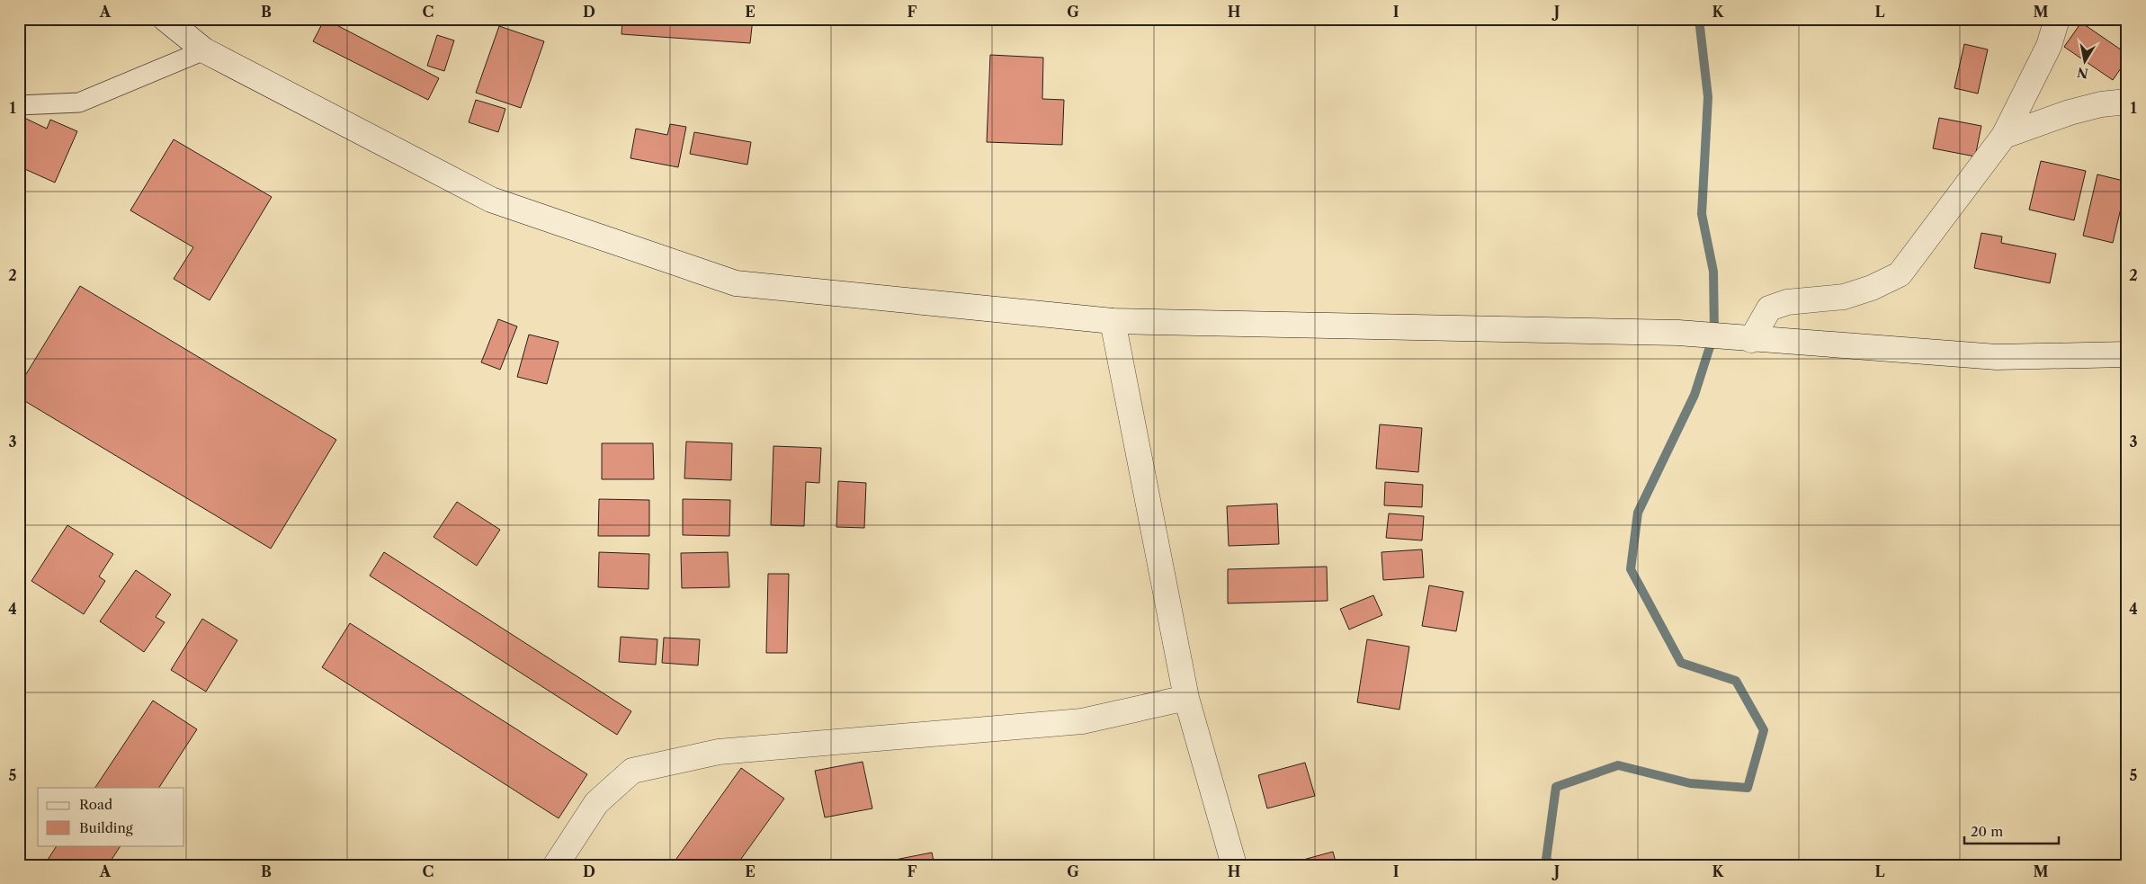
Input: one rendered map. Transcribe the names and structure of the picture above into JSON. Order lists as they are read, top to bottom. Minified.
{"legend":["Road","Building"],"scale_bar":"20 m","north":"bottom","grid":{"columns":["A","B","C","D","E","F","G","H","I","J","K","L","M"],"rows":["1","2","3","4","5"]}}
